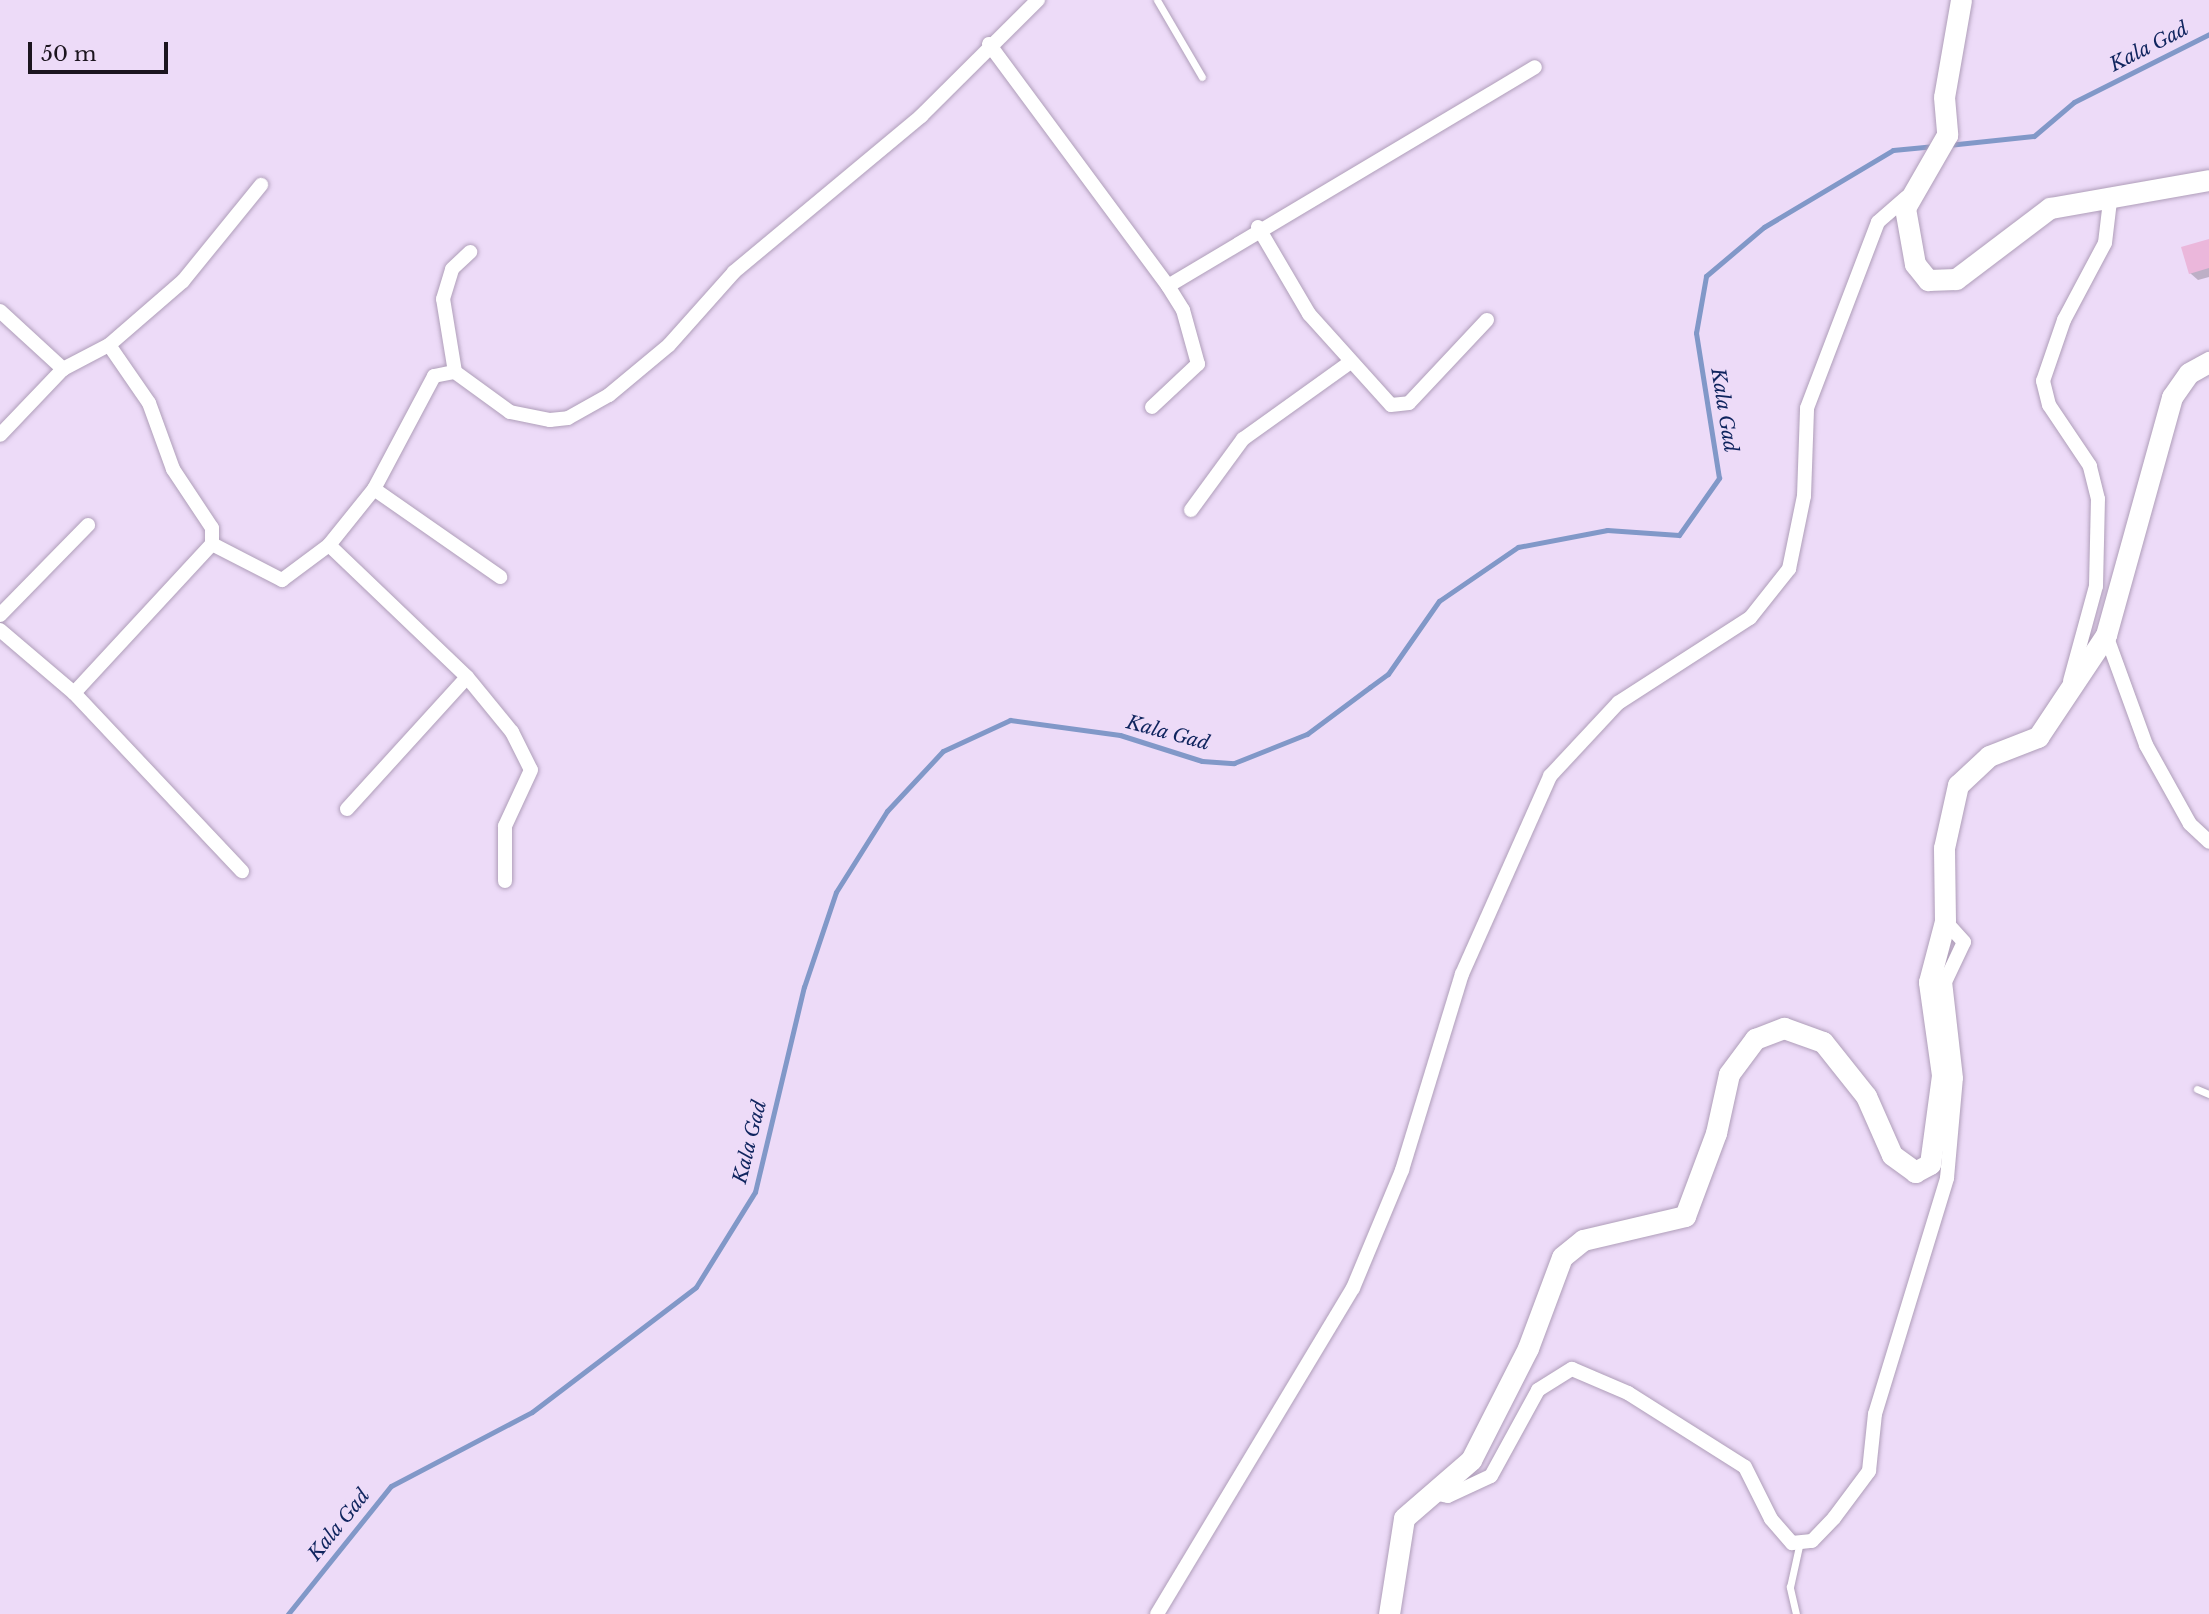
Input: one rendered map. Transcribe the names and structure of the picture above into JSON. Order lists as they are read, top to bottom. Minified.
{"water":["Kala Gad"],"scale_bar":"50 m"}
